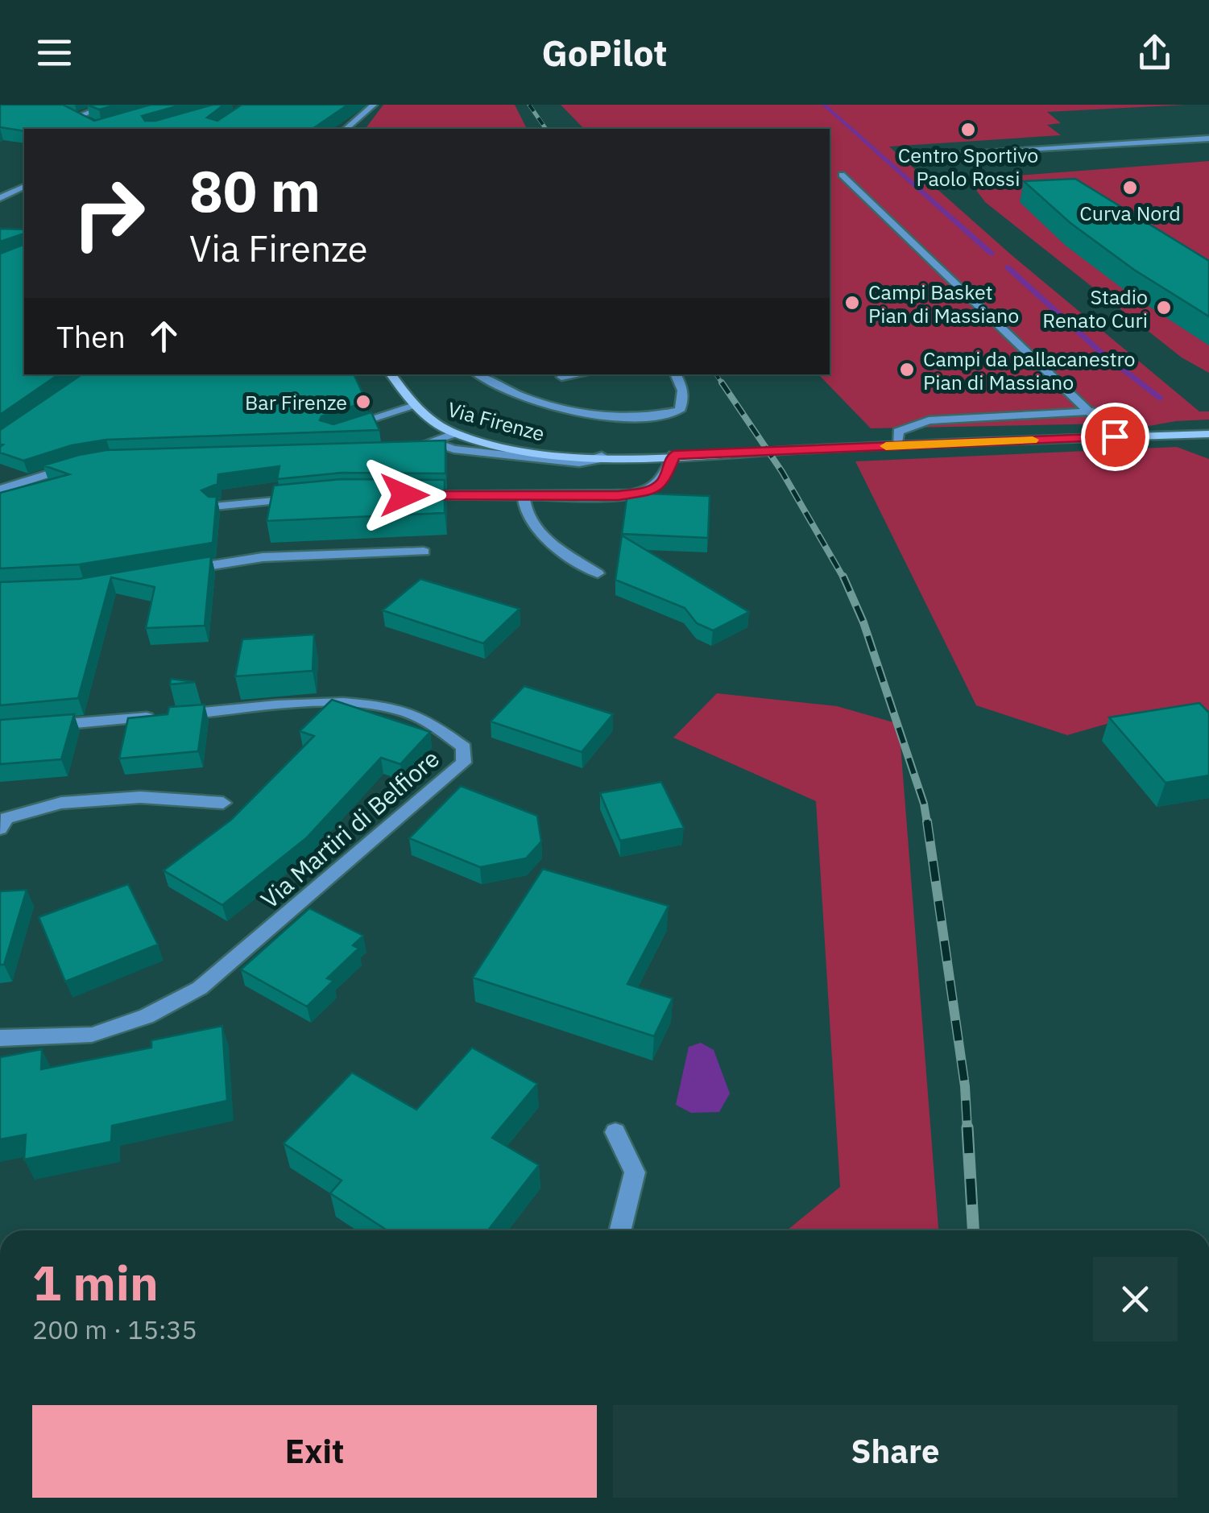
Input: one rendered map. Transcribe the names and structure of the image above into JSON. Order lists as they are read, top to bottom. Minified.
{"streets":{"main road":["Via Firenze"],"street":["Via Martiri di Belfiore"]},"places":["Centro Sportivo Paolo Rossi","Curva Nord","Campi Basket Pian di Massiano","Stadio Renato Curi","Campi da pallacanestro Pian di Massiano","Bar Firenze"],"page":{"header":"GoPilot","turn":["80 m","Via Firenze"],"then":"Then","heading":["1 min","200 m · 15:35"],"buttons":["Exit","Share"]}}
